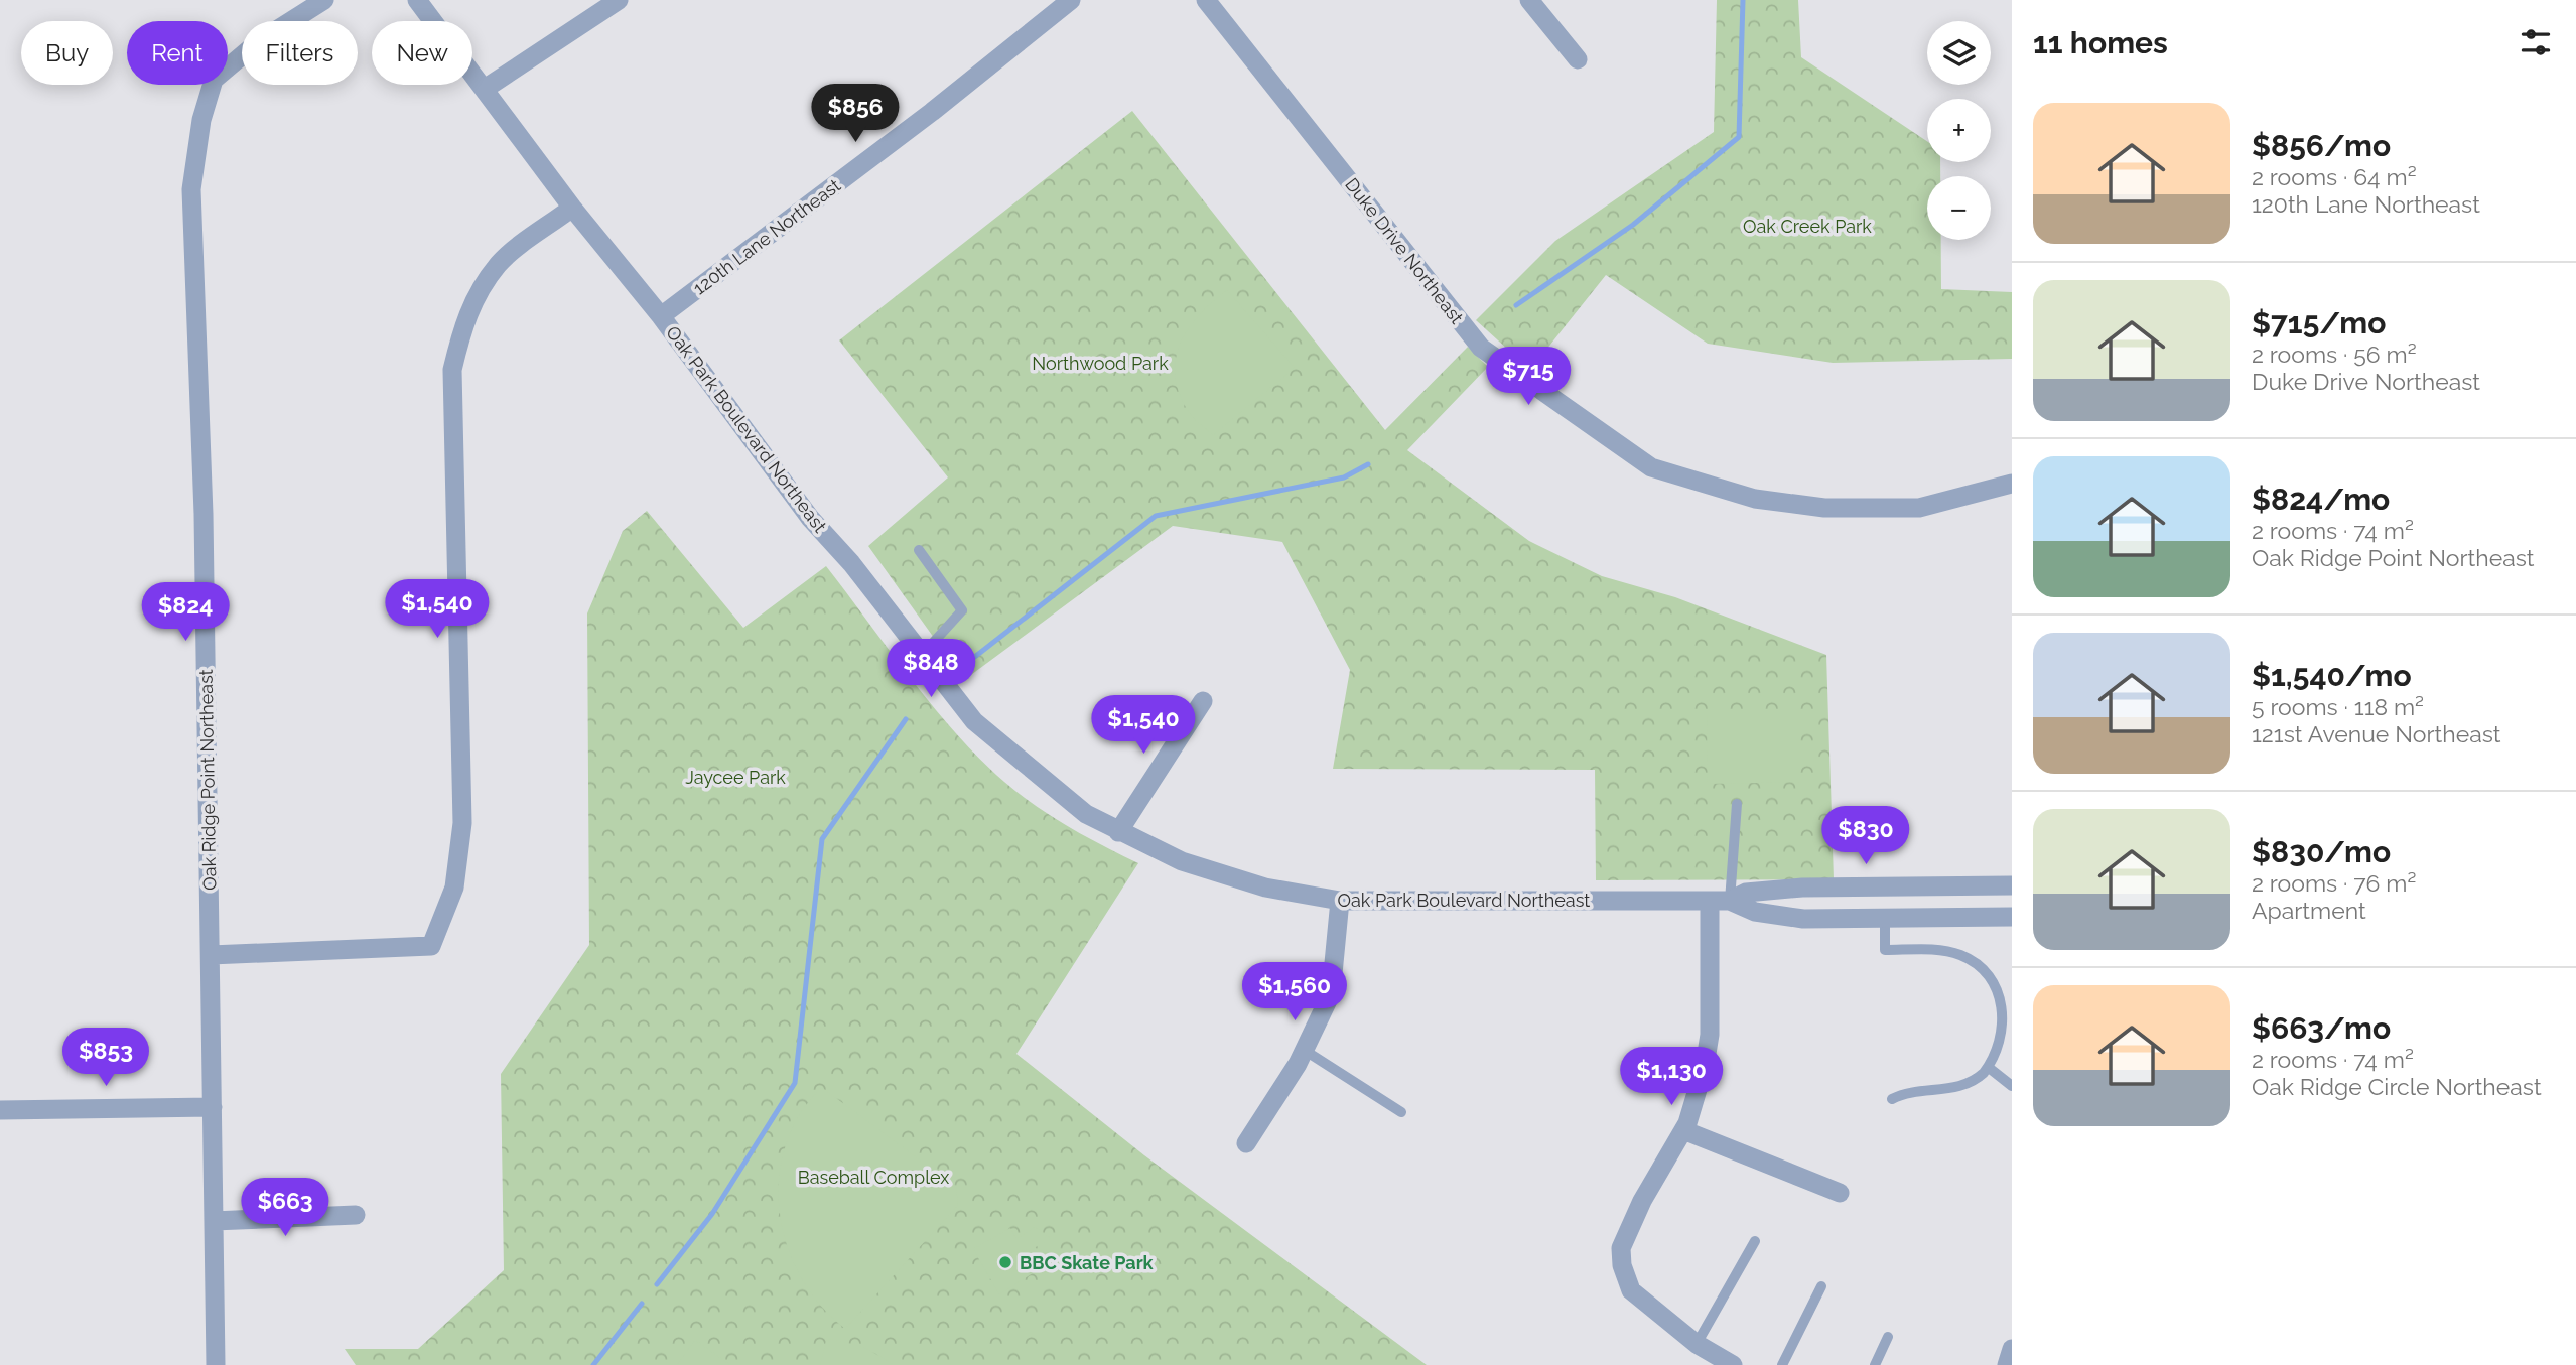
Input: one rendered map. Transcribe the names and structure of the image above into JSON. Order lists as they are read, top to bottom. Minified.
{"streets":{"street":["120th Lane Northeast","Duke Drive Northeast","Oak Park Boulevard Northeast","Oak Ridge Point Northeast"]},"crossings":[["120th Lane Northeast","Oak Park Boulevard Northeast"]],"parks":["Oak Creek Park","Northwood Park","Jaycee Park","Baseball Complex"],"places":["BBC Skate Park"],"page":{"heading":"11 homes","map_buttons":["+","−"],"chip":["Buy","Rent","Filters","New"],"price":["$856","$715","$1,540","$824","$848","$1,540","$830","$1,560","$853","$1,130","$663"],"list":[{"name":"$856/mo","note":"2 rooms · 64 m² · 120th Lane Northeast"},{"name":"$715/mo","note":"2 rooms · 56 m² · Duke Drive Northeast"},{"name":"$824/mo","note":"2 rooms · 74 m² · Oak Ridge Point Northeast"},{"name":"$1,540/mo","note":"5 rooms · 118 m² · 121st Avenue Northeast"},{"name":"$830/mo","note":"2 rooms · 76 m² · Apartment"},{"name":"$663/mo","note":"2 rooms · 74 m² · Oak Ridge Circle Northeast"}]}}
